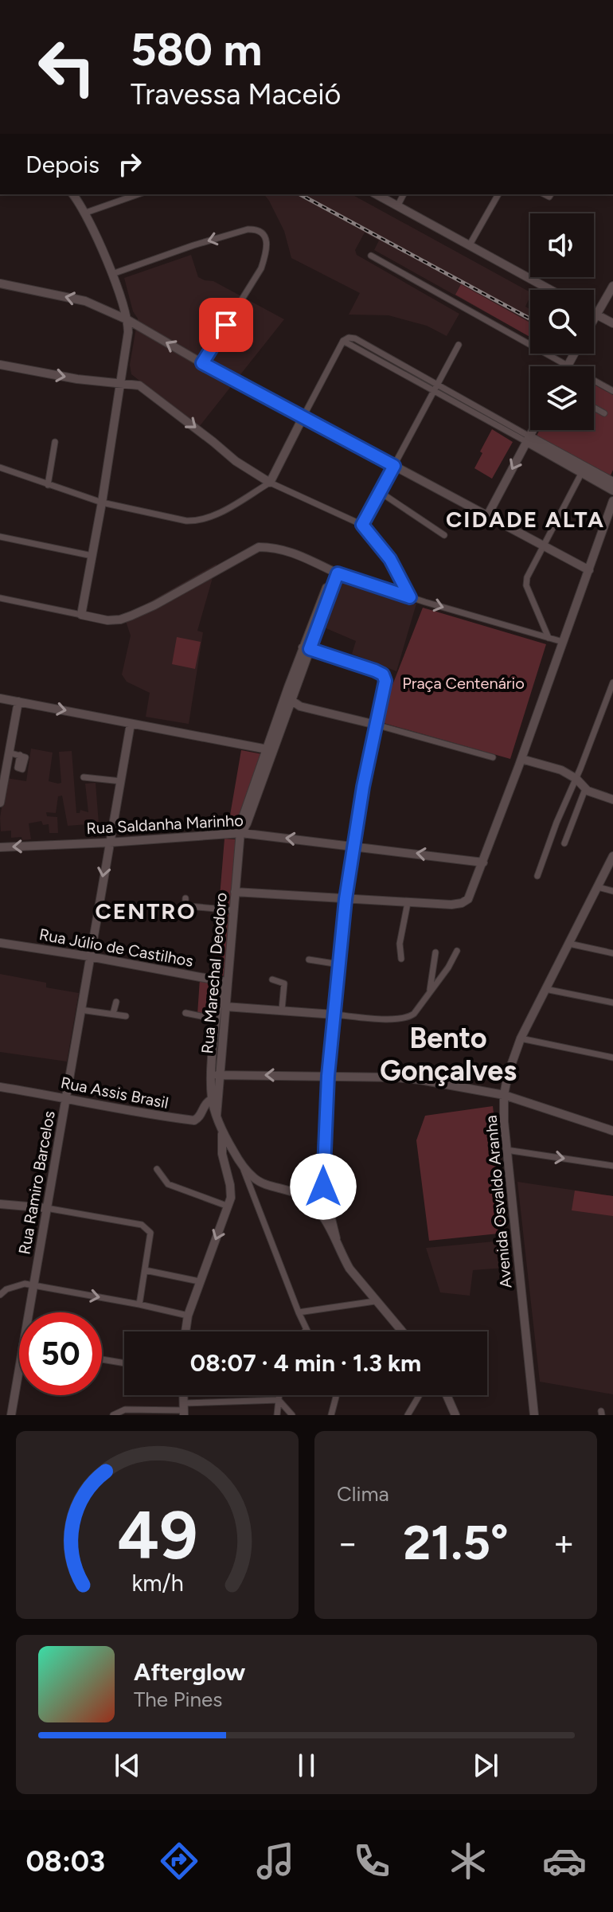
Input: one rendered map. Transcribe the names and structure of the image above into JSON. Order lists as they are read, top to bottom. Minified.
{"streets":{"main road":["Rua Saldanha Marinho","Rua Júlio de Castilhos","Rua Marechal Deodoro","Rua Assis Brasil","Rua Ramiro Barcelos","Avenida Osvaldo Aranha"]},"crossings":[["Rua Saldanha Marinho","Rua Marechal Deodoro"],["Rua Saldanha Marinho","Rua Ramiro Barcelos"],["Rua Júlio de Castilhos","Rua Marechal Deodoro"],["Rua Júlio de Castilhos","Rua Ramiro Barcelos"],["Rua Marechal Deodoro","Rua Assis Brasil"],["Rua Assis Brasil","Rua Ramiro Barcelos"]],"districts":["CIDADE ALTA","CENTRO","Bento Gonçalves"],"parks":["Praça Centenário"],"page":{"turn":["580 m","Travessa Maceió"],"then":"Depois","limit":"50","trip":"08:07 · 4 min · 1.3 km","tile":"Clima","heat":["−","21.5°","+"],"song":["Afterglow","The Pines"],"tabs":"08:03","gauge":["49","km/h"]}}
